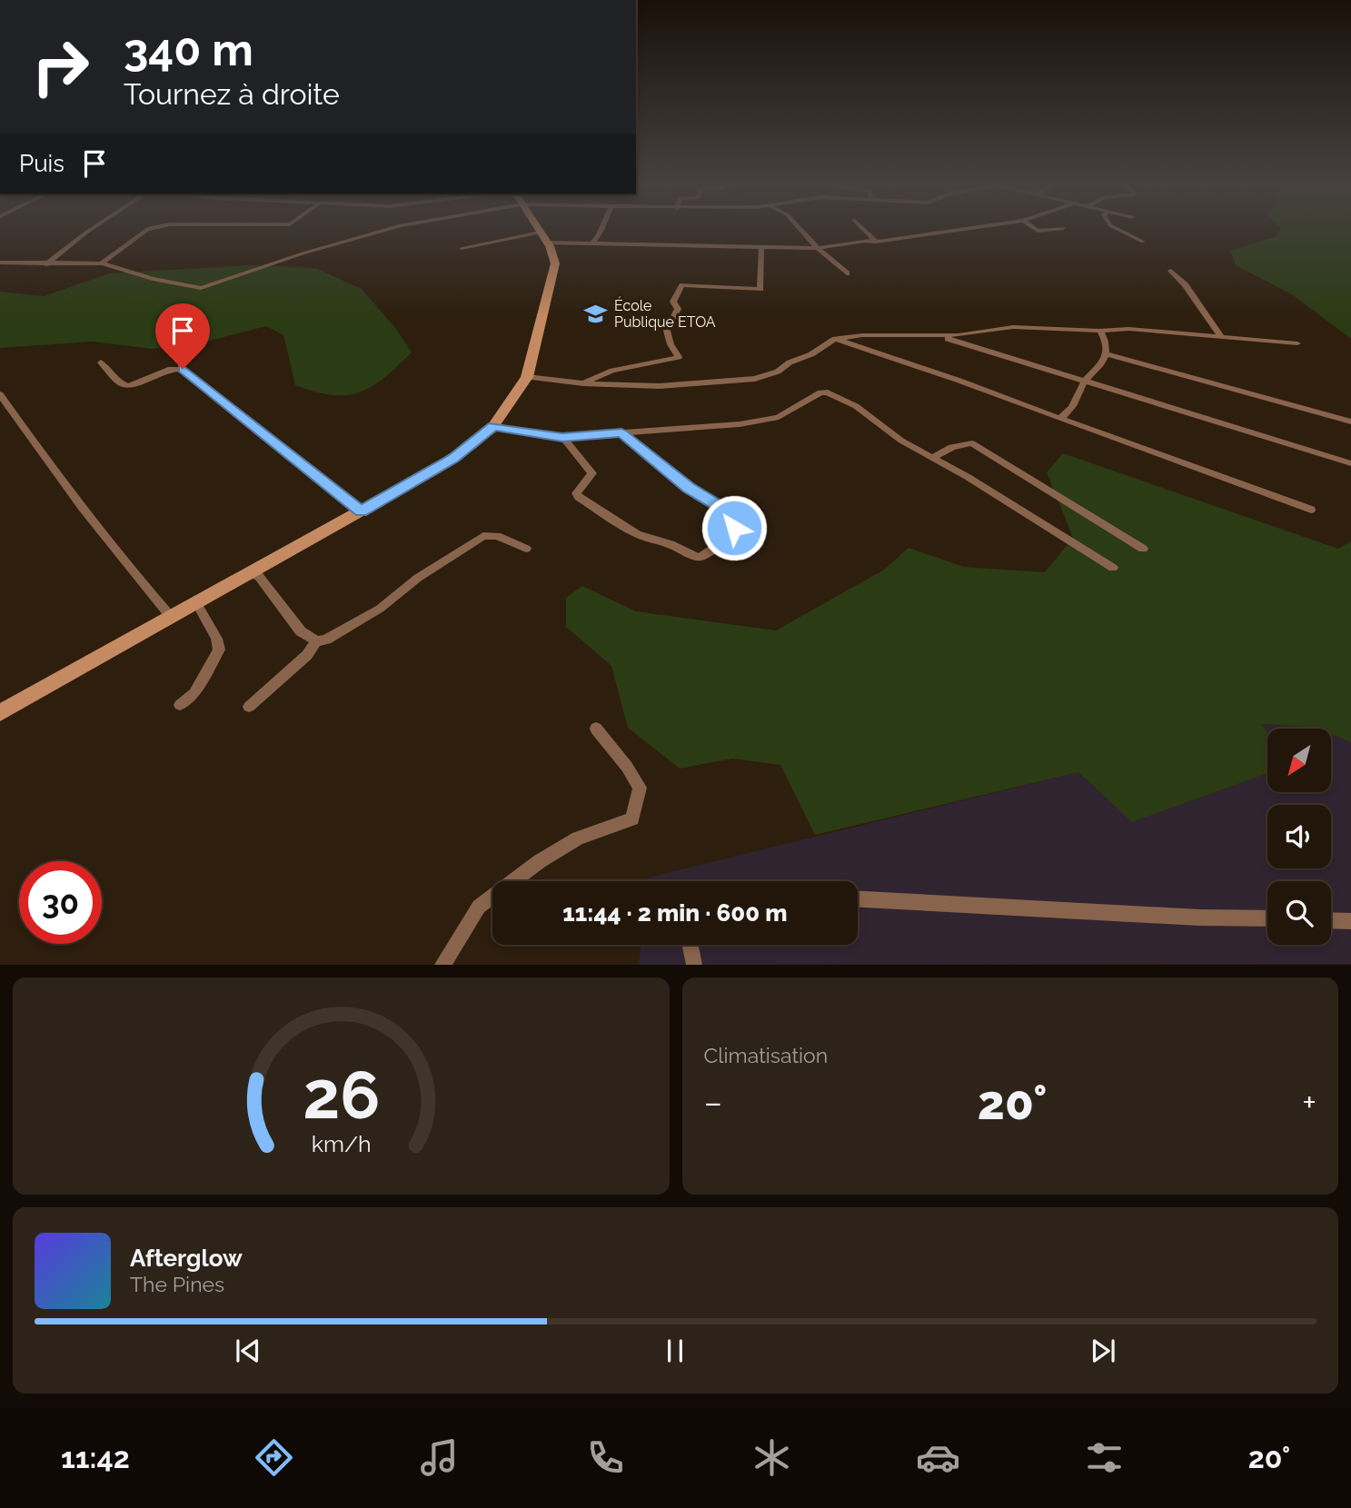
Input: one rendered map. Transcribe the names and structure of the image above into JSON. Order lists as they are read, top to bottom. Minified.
{"places":{"school or university":["École Publique ETOA"]},"north":"bottom left","page":{"turn":["340 m","Tournez à droite"],"then":"Puis","limit":"30","trip":"11:44 · 2 min · 600 m","tile":"Climatisation","heat":["−","20°","+"],"song":["Afterglow","The Pines"],"tabs":["11:42","20°"],"gauge":["26","km/h"]}}
